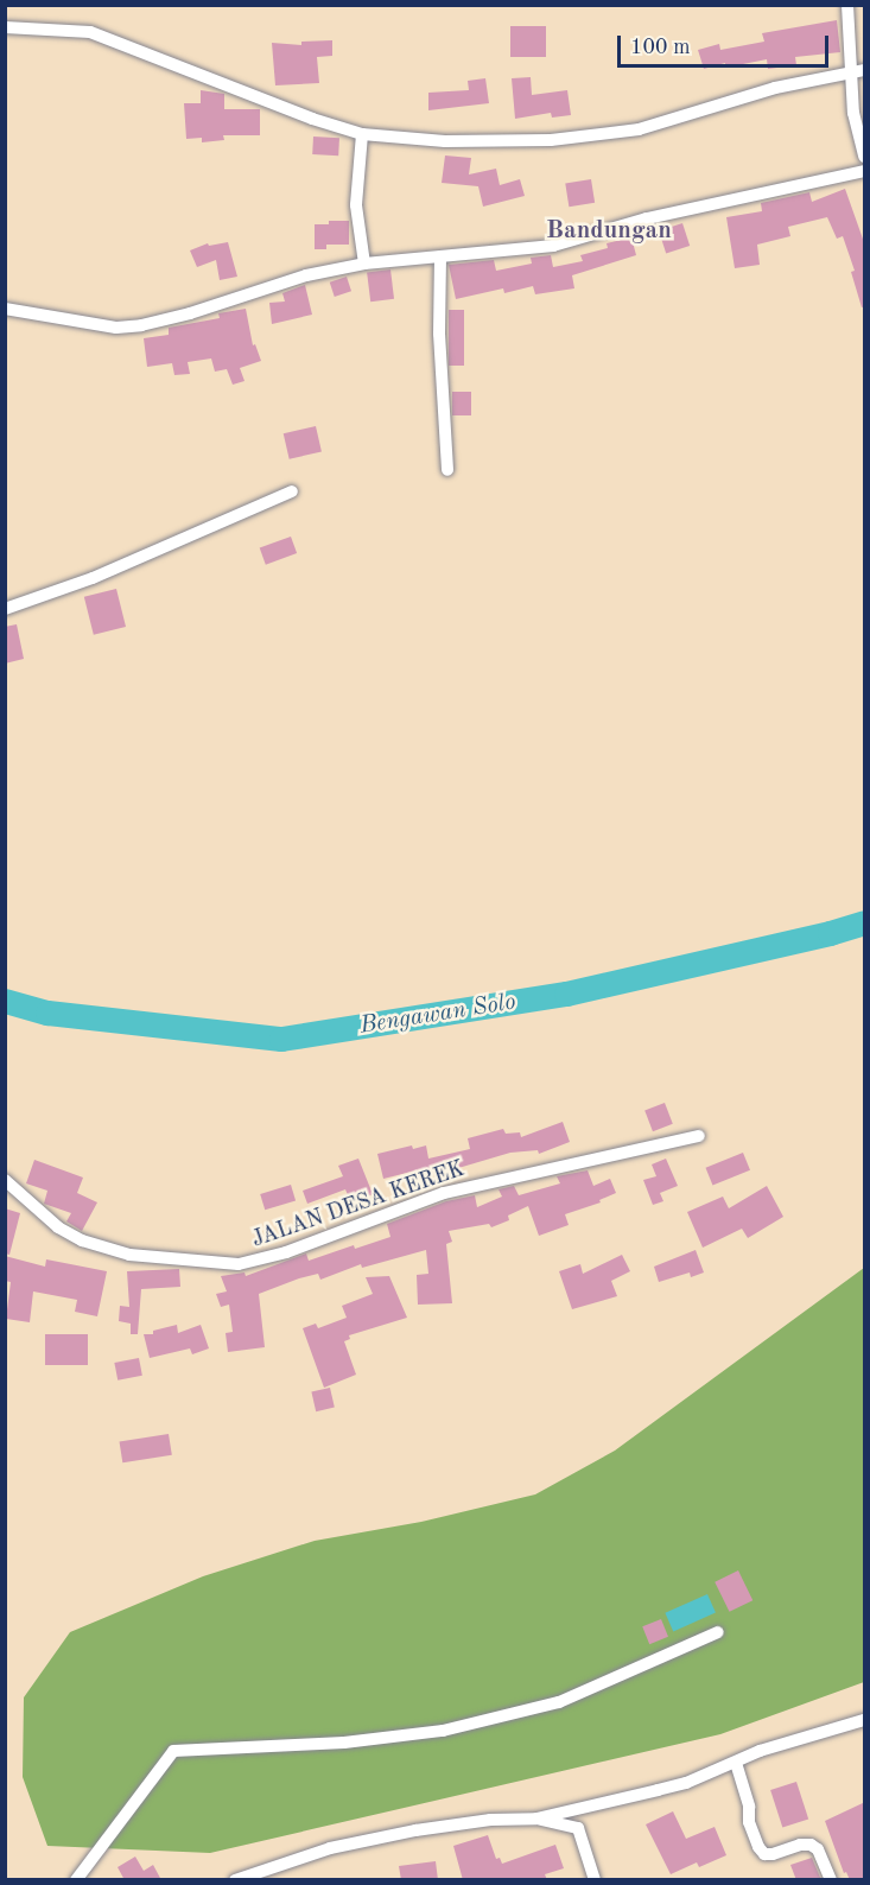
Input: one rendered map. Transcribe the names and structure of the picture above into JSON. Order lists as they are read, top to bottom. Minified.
{"streets":{"street":["JALAN DESA KEREK"]},"districts":["Bandungan"],"water":["Bengawan Solo"],"scale_bar":"100 m"}
